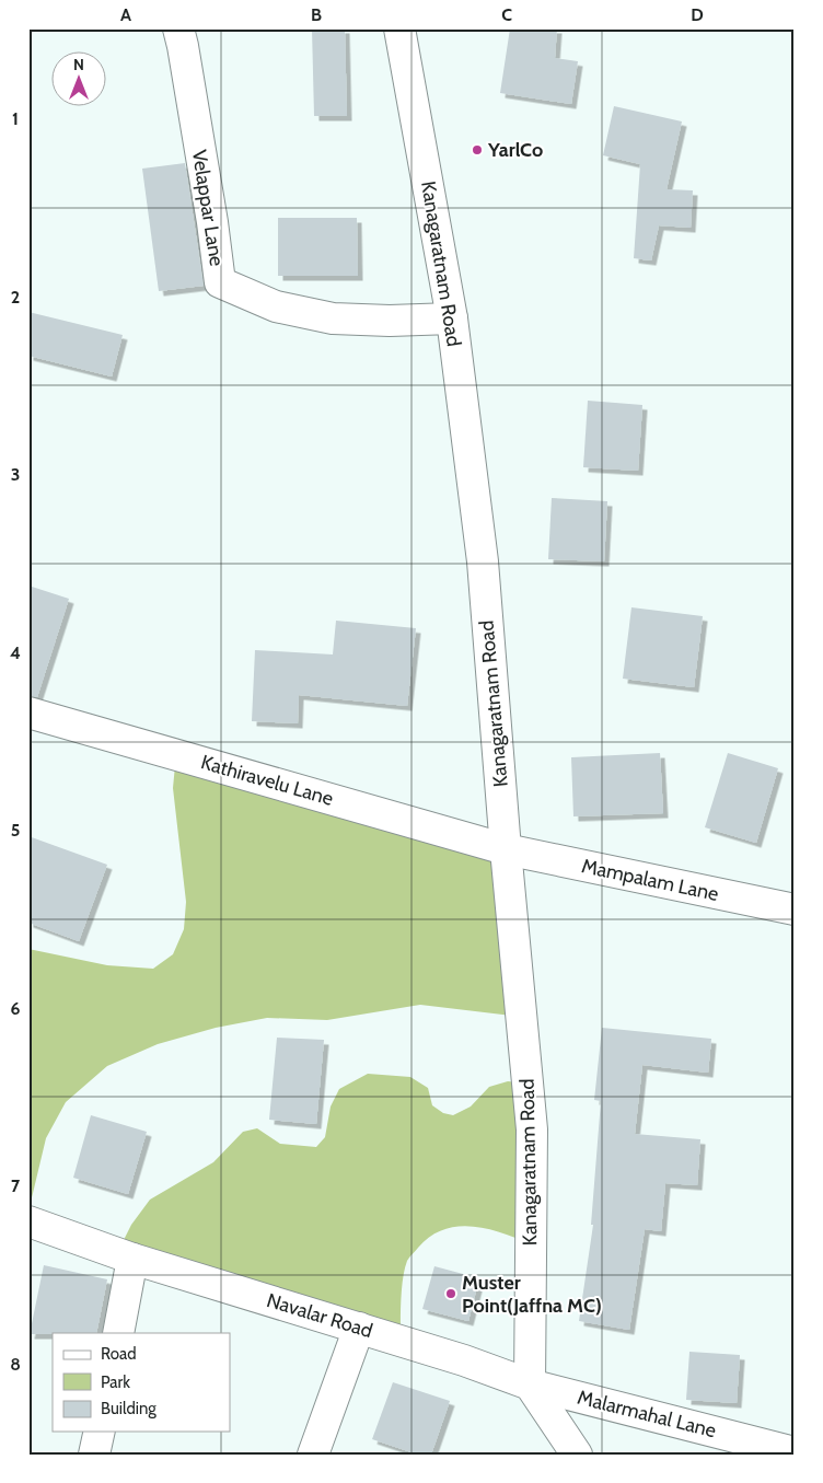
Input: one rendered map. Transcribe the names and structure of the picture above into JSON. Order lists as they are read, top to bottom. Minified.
{"streets":{"street":["Velappar Lane","Kanagaratnam Road","Kathiravelu Lane","Mampalam Lane","Navalar Road","Malarmahal Lane"]},"crossings":[["Velappar Lane","Kanagaratnam Road"],["Kanagaratnam Road","Kathiravelu Lane"],["Kanagaratnam Road","Mampalam Lane"],["Kanagaratnam Road","Navalar Road"],["Kanagaratnam Road","Malarmahal Lane"],["Kathiravelu Lane","Mampalam Lane"],["Navalar Road","Malarmahal Lane"]],"places":["YarlCo","Muster Point(Jaffna MC)"],"legend":["Road","Park","Building"],"north":"top","grid":{"columns":["A","B","C","D"],"rows":["1","2","3","4","5","6","7","8"]}}
